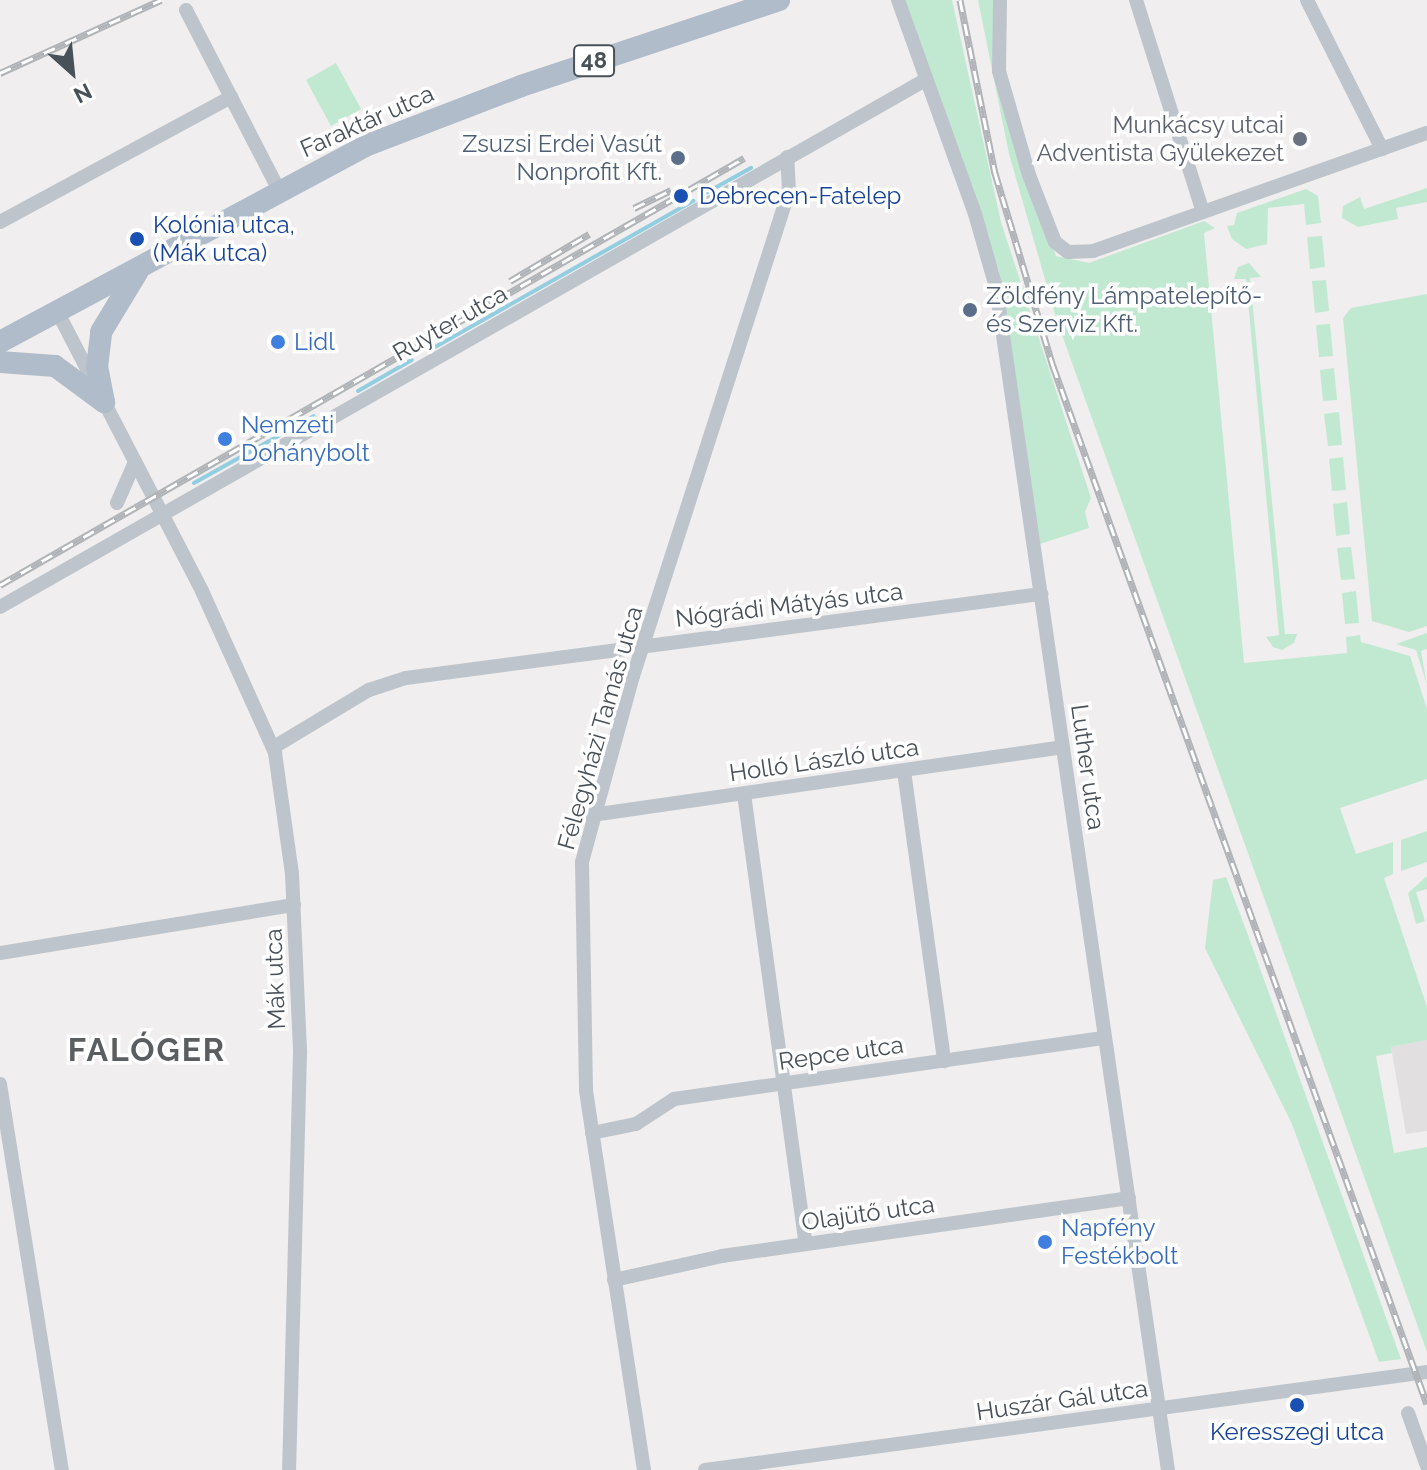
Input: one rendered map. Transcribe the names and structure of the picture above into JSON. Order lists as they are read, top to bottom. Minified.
{"streets":{"main road":["48","Faraktár utca"],"street":["Ruyter utca","Nógrádi Mátyás utca","Félegyházi Tamás utca","Holló László utca","Luther utca","Mák utca","Repce utca","Olajütő utca","Huszár Gál utca"]},"crossings":[["Faraktár utca","Mák utca"],["Ruyter utca","Félegyházi Tamás utca"],["Ruyter utca","Luther utca"],["Ruyter utca","Mák utca"],["Nógrádi Mátyás utca","Félegyházi Tamás utca"],["Nógrádi Mátyás utca","Luther utca"],["Nógrádi Mátyás utca","Mák utca"],["Félegyházi Tamás utca","Holló László utca"],["Félegyházi Tamás utca","Repce utca"],["Félegyházi Tamás utca","Olajütő utca"],["Holló László utca","Luther utca"],["Luther utca","Repce utca"],["Luther utca","Olajütő utca"],["Luther utca","Huszár Gál utca"]],"districts":["FALÓGER"],"places":["Munkácsy utcai Adventista Gyülekezet","Zsuzsi Erdei Vasút Nonprofit Kft.","Debrecen-Fatelep","Kolónia utca, (Mák utca)","Zöldfény Lámpatelepítő- és Szerviz Kft.","Lidl","Nemzeti Dohánybolt","Napfény Festékbolt","Keresszegi utca"],"north":"bottom right"}
